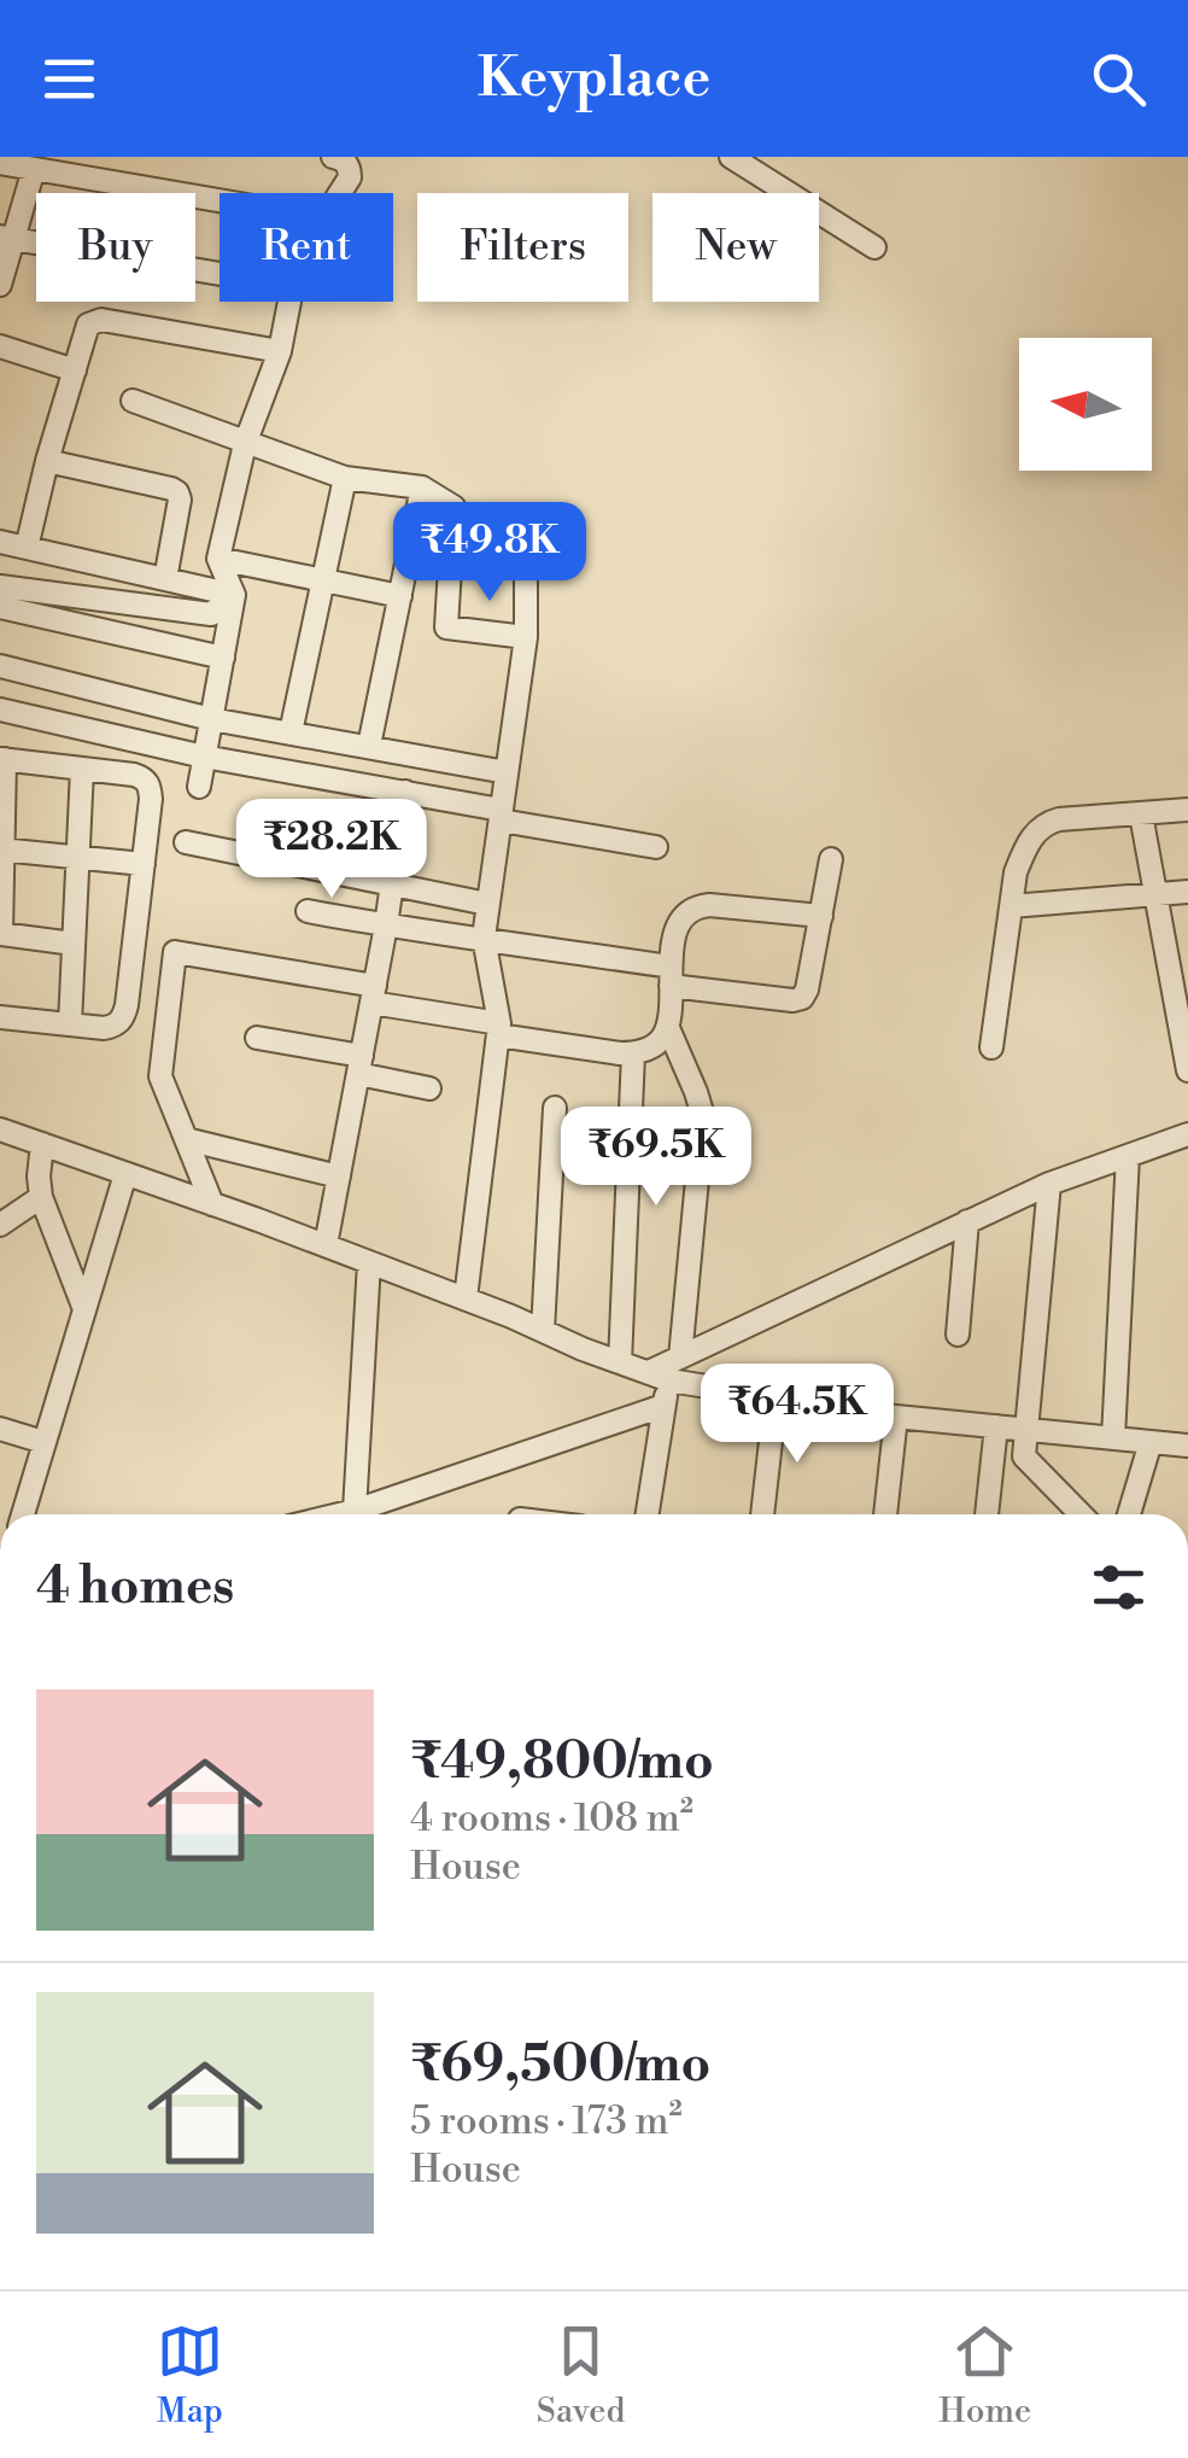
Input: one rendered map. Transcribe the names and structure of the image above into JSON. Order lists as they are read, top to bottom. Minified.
{"north":"left","page":{"header":"Keyplace","chip":["Buy","Rent","Filters","New"],"price":["₹49.8K","₹28.2K","₹69.5K","₹64.5K"],"heading":"4 homes","list":[{"name":"₹49,800/mo","note":"4 rooms · 108 m² · House"},{"name":"₹69,500/mo","note":"5 rooms · 173 m² · House"}],"tabs":["Map","Saved","Home"]}}
